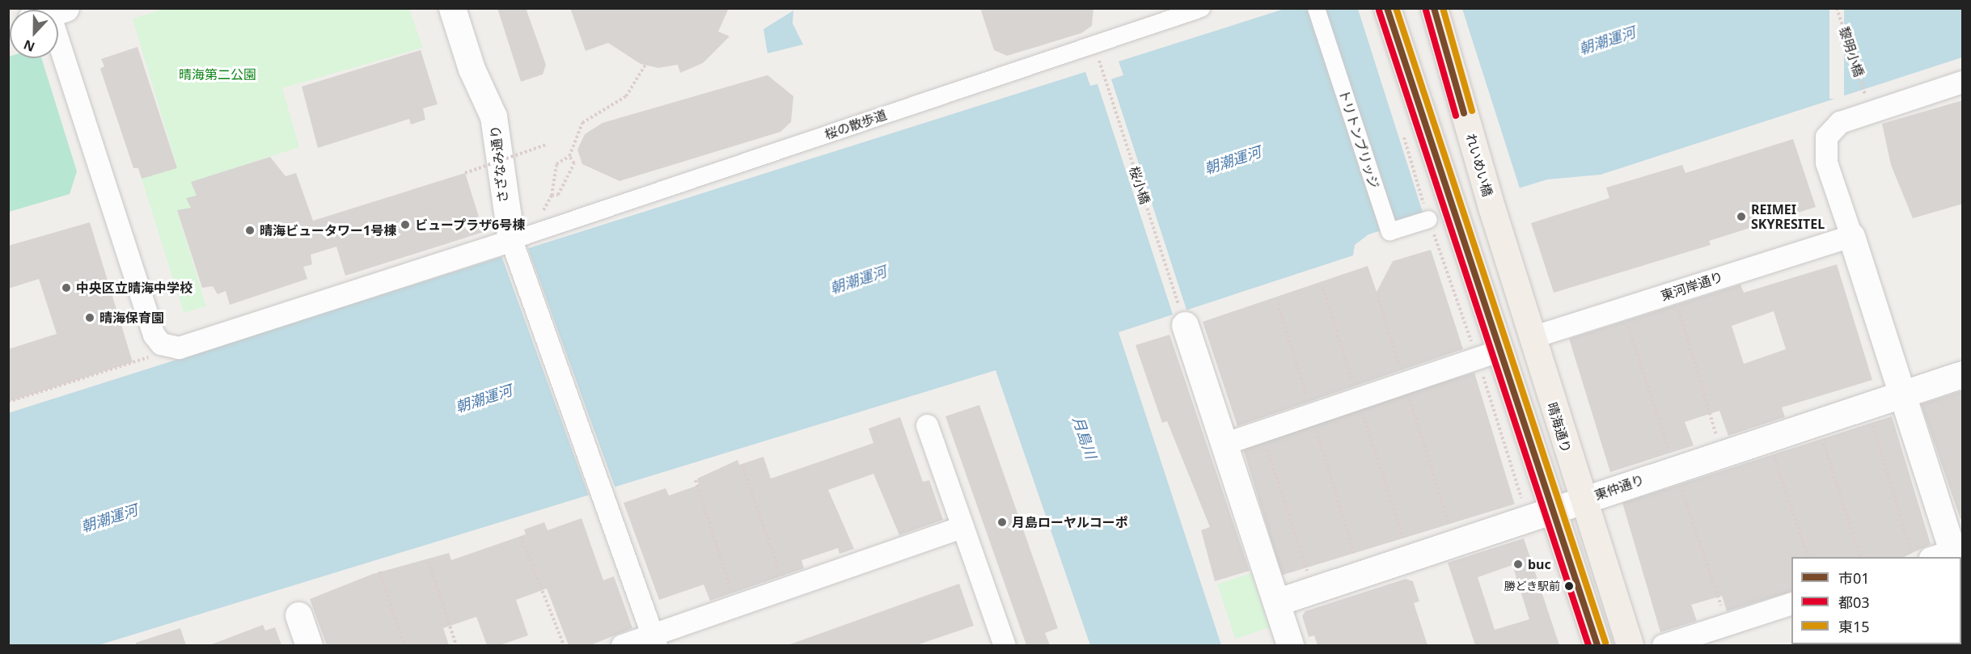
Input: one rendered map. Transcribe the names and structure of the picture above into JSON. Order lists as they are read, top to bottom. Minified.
{"streets":{"main road":["れいめい橋","晴海通り"],"street":["桜の散歩道","トリトンブリッジ","さざなみ通り","東河岸通り","東仲通り"],"path":["黎明小橋","桜小橋"]},"crossings":[["桜の散歩道","さざなみ通り"],["桜の散歩道","桜小橋"],["れいめい橋","晴海通り"],["東河岸通り","晴海通り"],["晴海通り","東仲通り"]],"water":["朝潮運河","月島川"],"parks":["晴海第二公園"],"places":["REIMEI SKYRESITEL","ビュープラザ6号棟","晴海ビュータワー1号棟","中央区立晴海中学校","晴海保育園","月島ローヤルコーポ","buc","勝どき駅前"],"lines":["transit line 市01","transit line 東15","transit line 都03"],"legend":["市01","都03","東15"],"north":"bottom"}
